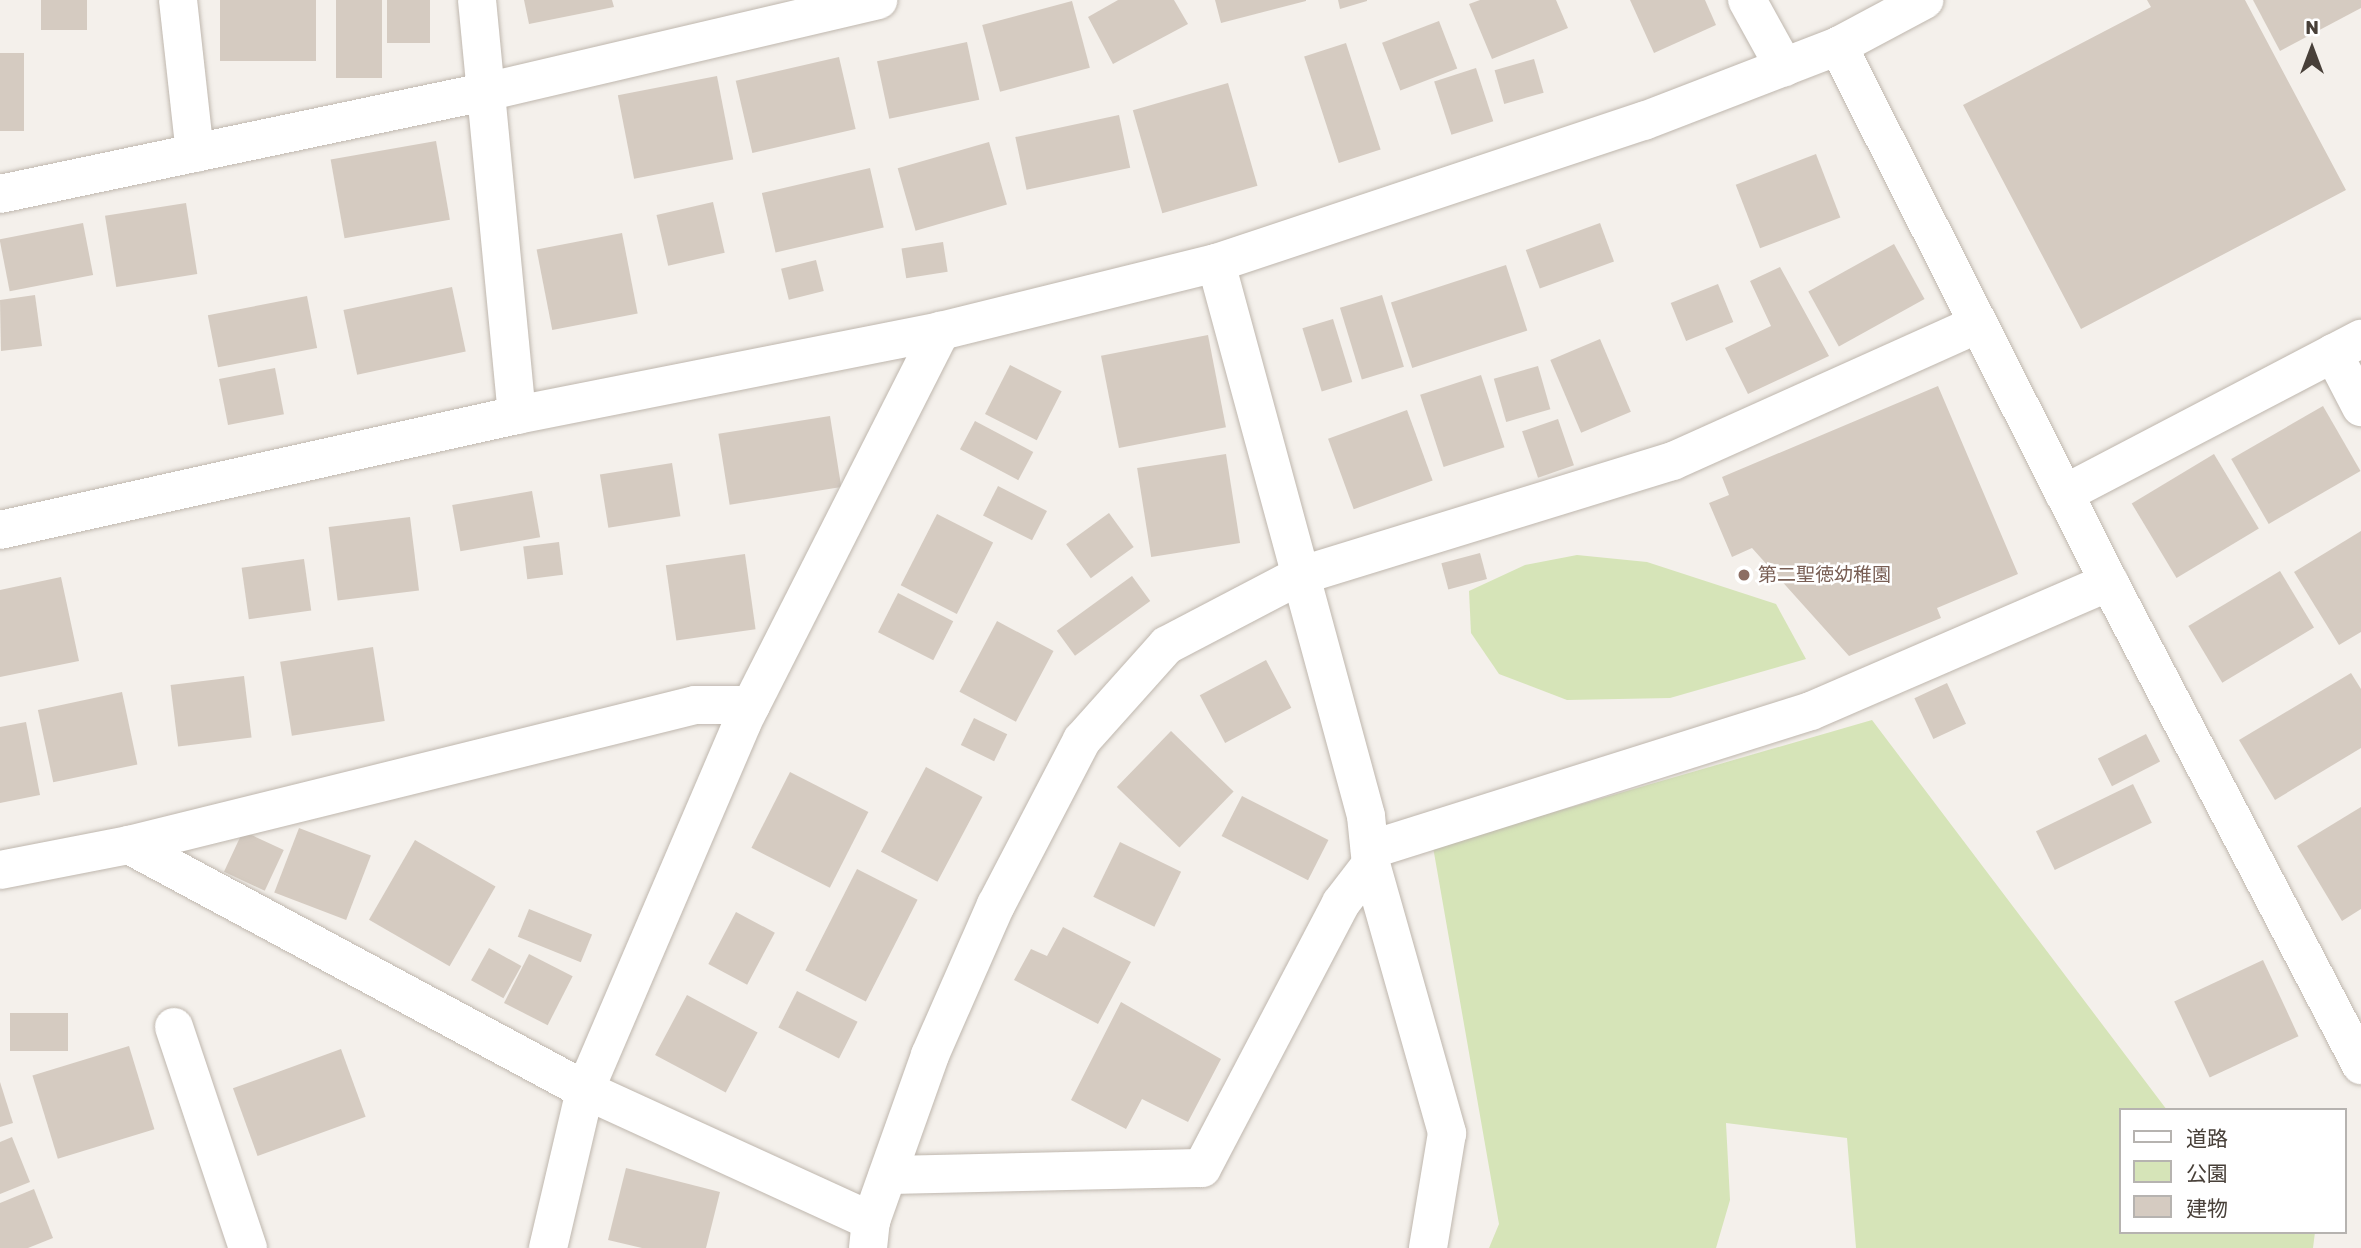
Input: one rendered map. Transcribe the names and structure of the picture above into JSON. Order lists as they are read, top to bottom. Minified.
{"places":["第二聖徳幼稚園"],"legend":["道路","公園","建物"],"north":"top"}
